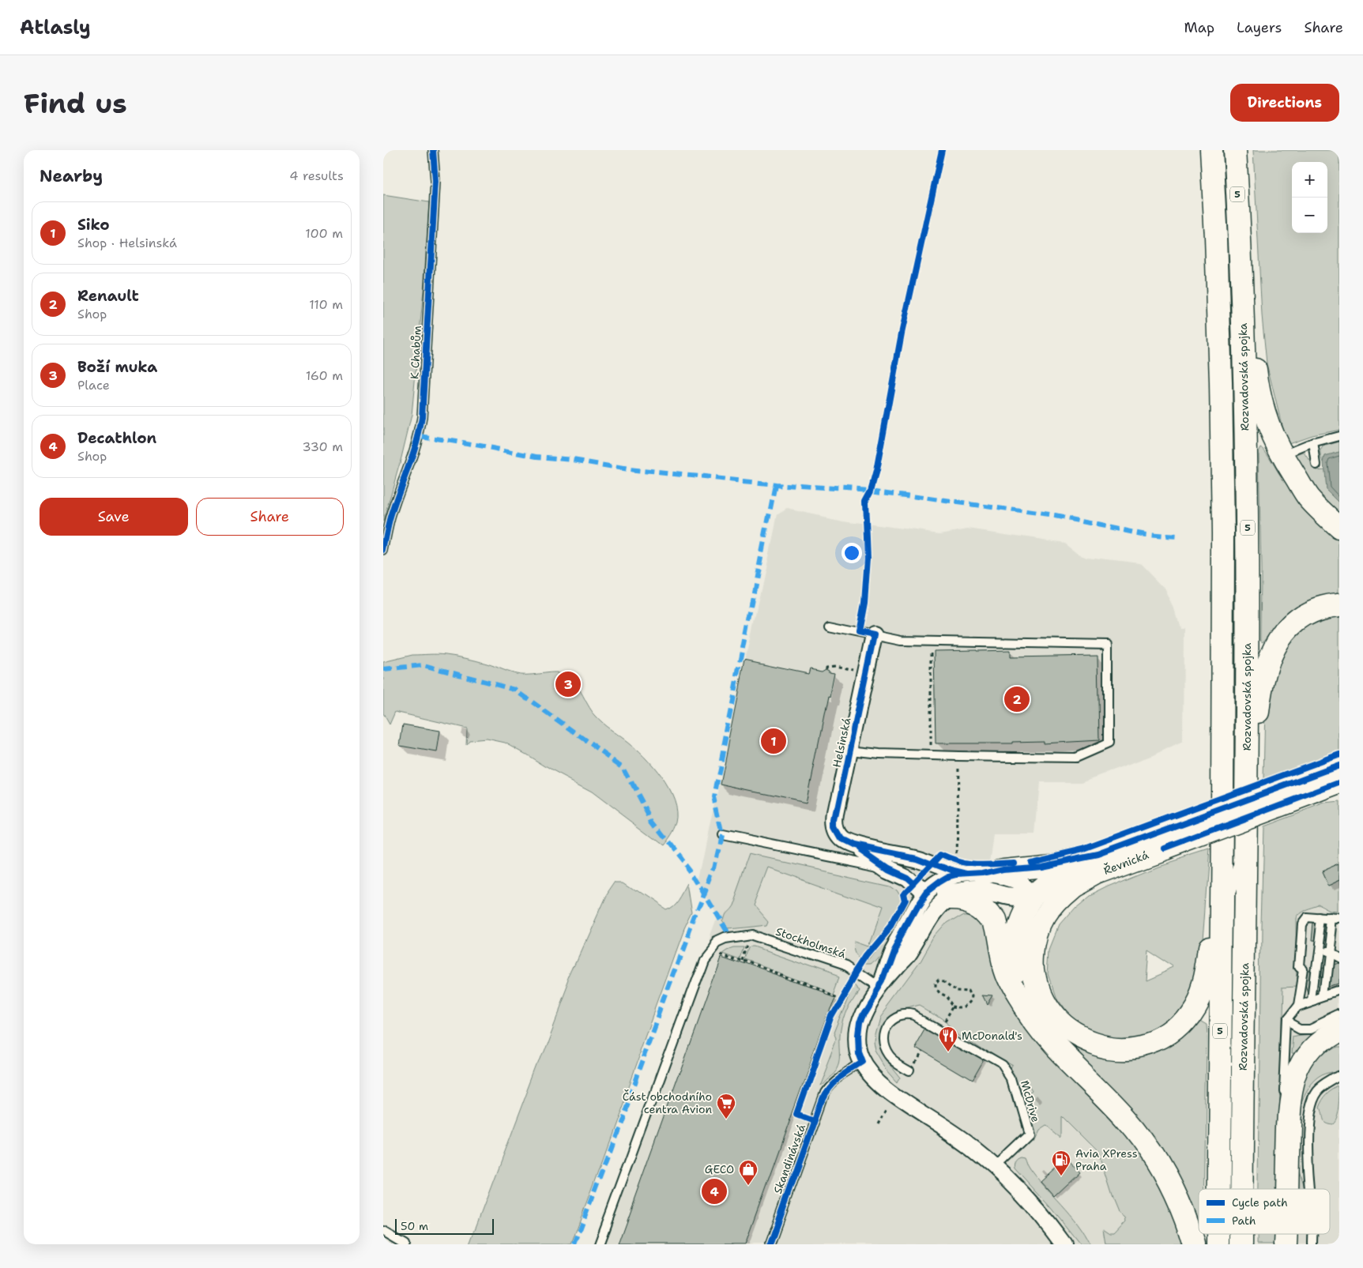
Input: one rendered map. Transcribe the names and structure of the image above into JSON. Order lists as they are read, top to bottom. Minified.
{"streets":{"main road":["5","Rozvadovská spojka","Řevnická"],"street":["Helsinská"],"lane":["K Chabům","Stockholmská","McDrive","Skandinávská"]},"crossings":[["5","Rozvadovská spojka"]],"places":{"restaurant":["McDonald's"],"supermarket":["Část obchodního centra Avion"],"fuel station":["Avia XPress Praha"],"shop":["GECO"]},"legend":["Cycle path","Path"],"scale_bar":"50 m","page":{"header":"Atlasly","nav":["Map","Layers","Share"],"buttons":["Directions",["Save","Share"]],"title":"Find us","heading":["Nearby","4 results"],"map_buttons":["+","−"],"list":[{"mark":"1","name":"Siko","note":"Shop · Helsinská","value":"100 m"},{"mark":"2","name":"Renault","note":"Shop","value":"110 m"},{"mark":"3","name":"Boží muka","note":"Place","value":"160 m"},{"mark":"4","name":"Decathlon","note":"Shop","value":"330 m"}],"pins":["3","2","1","4"],"scale":"50 m"}}
